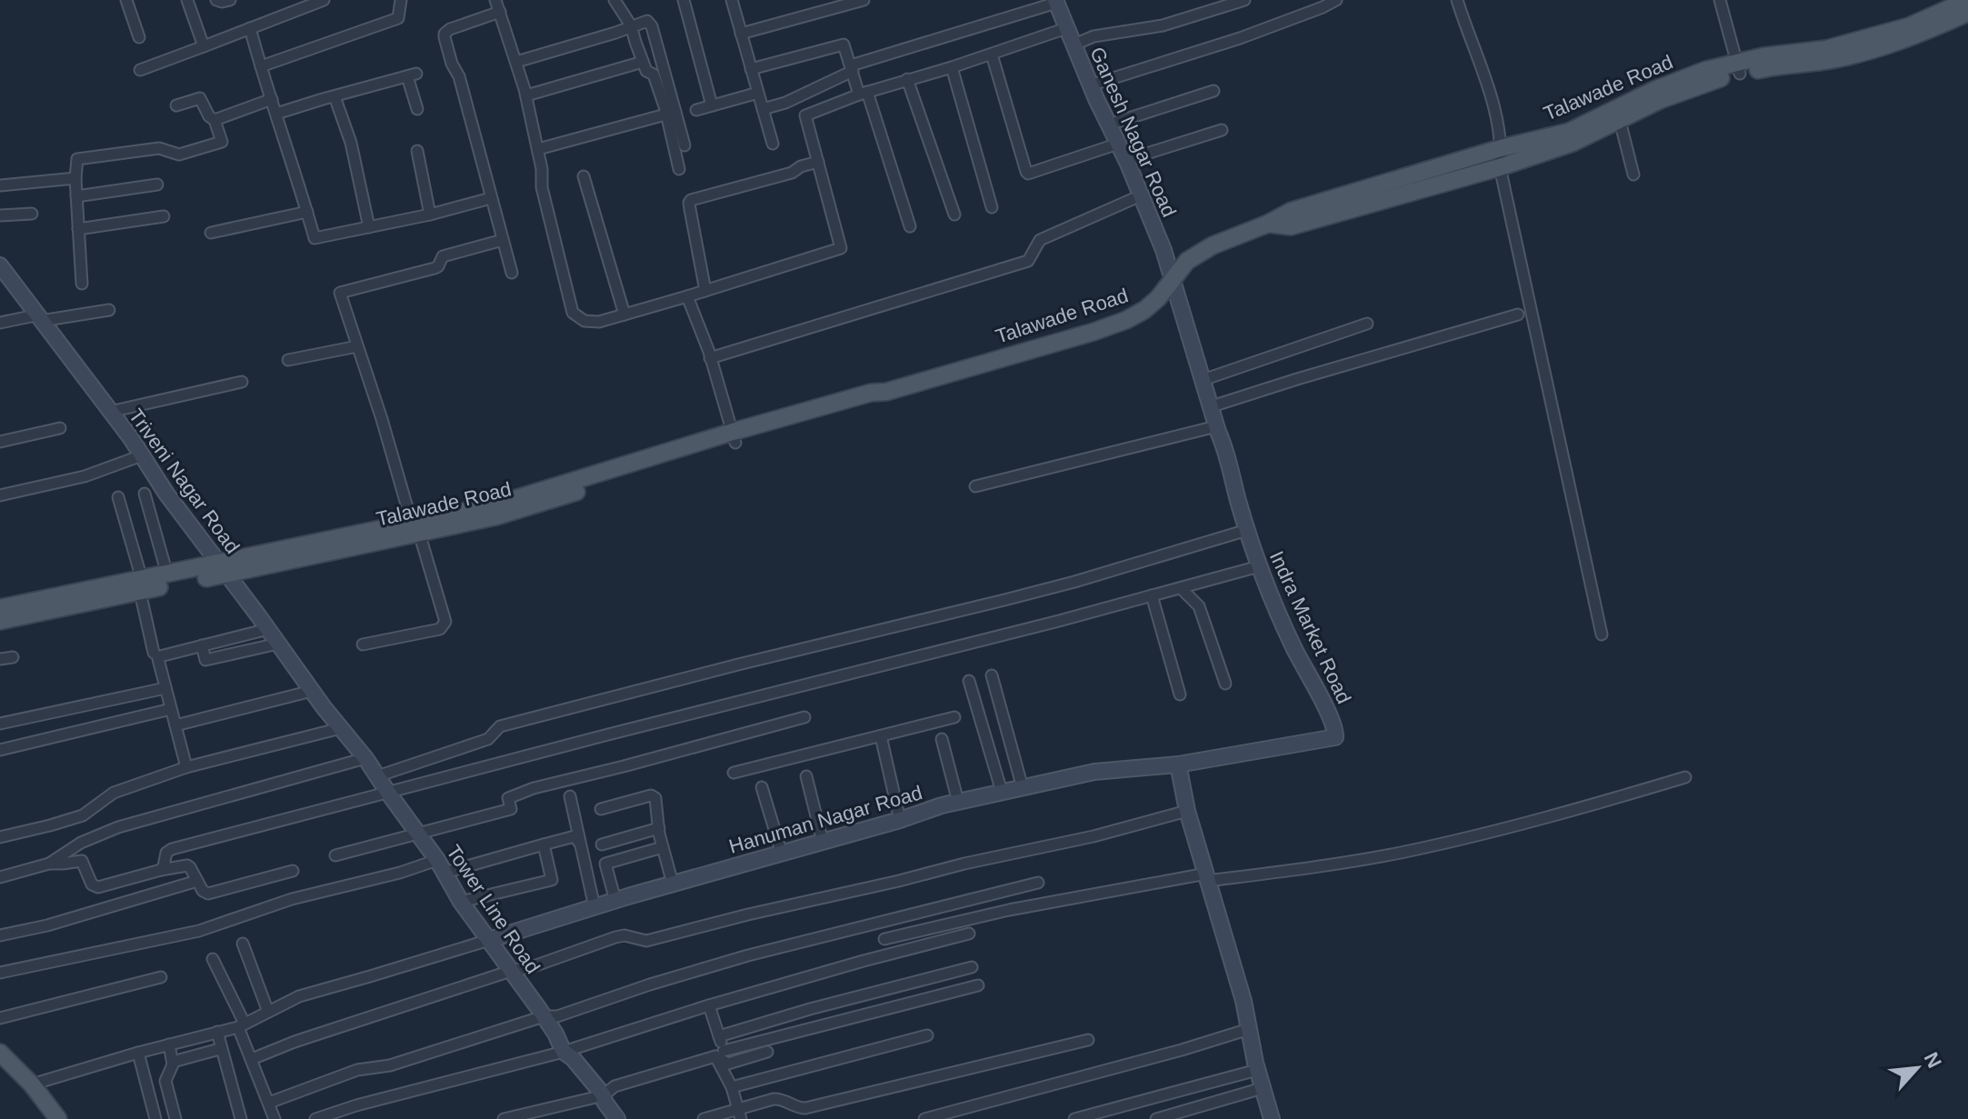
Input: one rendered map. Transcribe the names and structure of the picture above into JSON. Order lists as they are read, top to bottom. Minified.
{"streets":{"main road":["Talawade Road"],"street":["Ganesh Nagar Road","Triveni Nagar Road","Indra Market Road","Hanuman Nagar Road","Tower Line Road"]},"crossings":[["Talawade Road","Ganesh Nagar Road"],["Talawade Road","Triveni Nagar Road"],["Talawade Road","Indra Market Road"],["Ganesh Nagar Road","Indra Market Road"],["Triveni Nagar Road","Tower Line Road"],["Indra Market Road","Hanuman Nagar Road"],["Hanuman Nagar Road","Tower Line Road"]],"north":"top right"}
